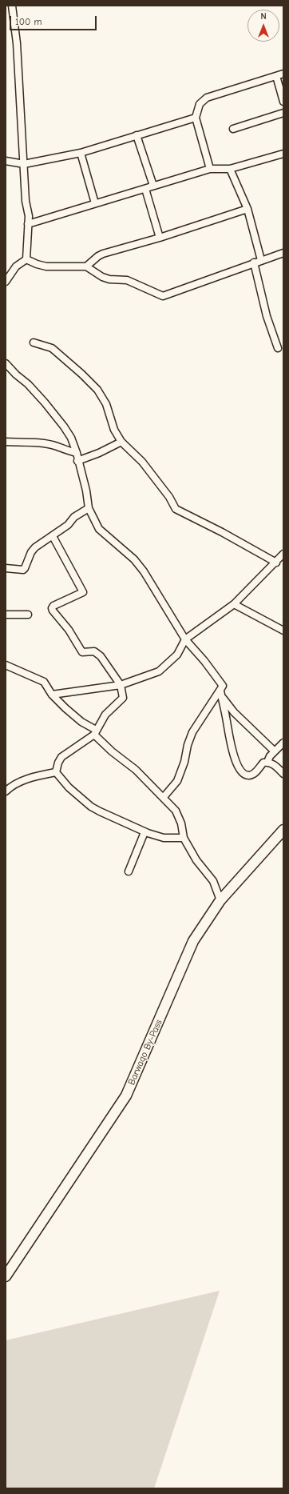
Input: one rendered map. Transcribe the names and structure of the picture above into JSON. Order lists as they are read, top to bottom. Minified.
{"streets":{"highway":["Barwaqo By-Pass"]},"scale_bar":"100 m","north":"top"}
